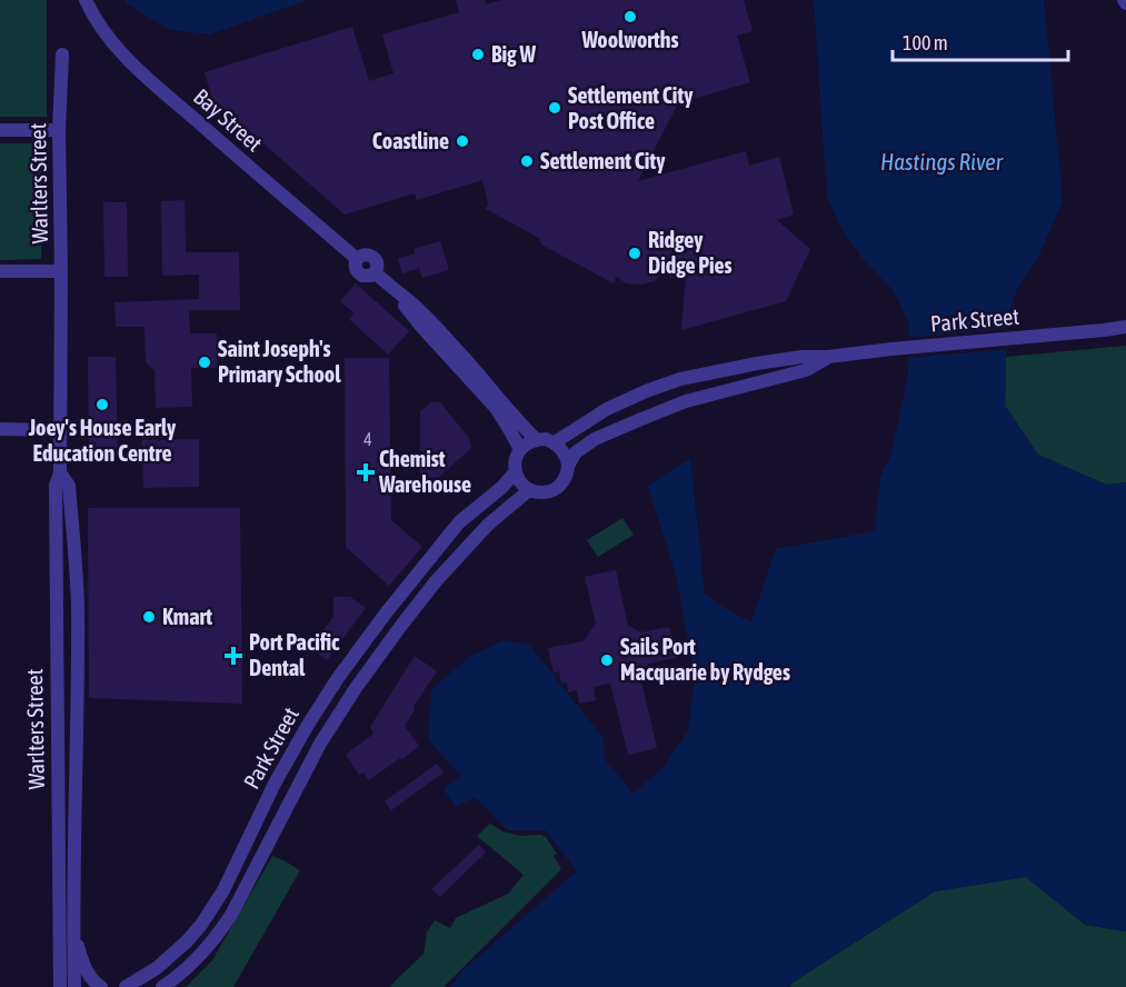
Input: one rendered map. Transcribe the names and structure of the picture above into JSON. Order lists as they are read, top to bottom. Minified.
{"streets":{"street":["Bay Street","Warlters Street","Park Street"]},"crossings":[["Bay Street","Park Street"]],"water":["Hastings River"],"places":{"other":["Woolworths","Big W","Settlement City Post Office","Coastline","Settlement City","Ridgey Didge Pies","Saint Joseph's Primary School","Joey's House Early Education Centre","Kmart","Sails Port Macquarie by Rydges"],"health":["Chemist Warehouse","Port Pacific Dental"]},"house_numbers":["4"],"scale_bar":"100 m"}
